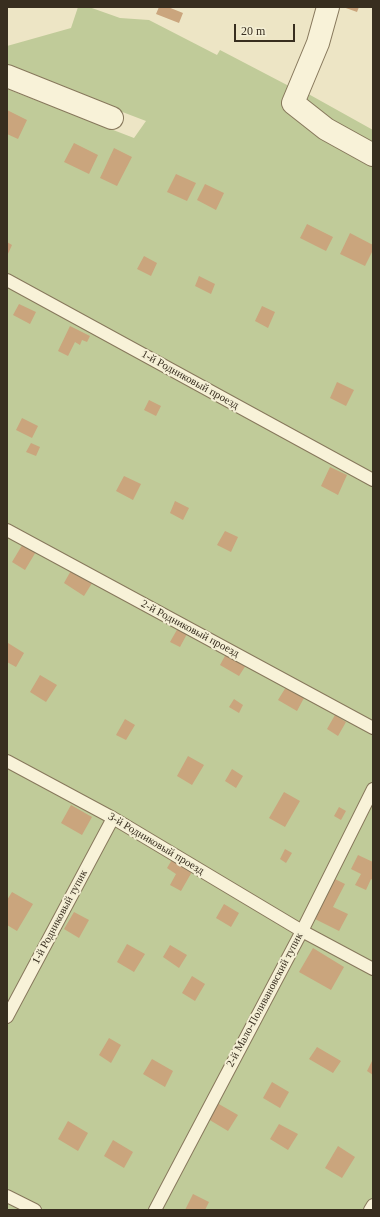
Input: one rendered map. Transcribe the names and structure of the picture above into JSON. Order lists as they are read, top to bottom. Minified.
{"streets":{"lane":["1-й Родниковый проезд","2-й Родниковый проезд","3-й Родниковый проезд","1-й Родниковый тупик","2-й Мало-Поливановский тупик"]},"crossings":[["3-й Родниковый проезд","1-й Родниковый тупик"],["3-й Родниковый проезд","2-й Мало-Поливановский тупик"]],"scale_bar":"20 m"}
